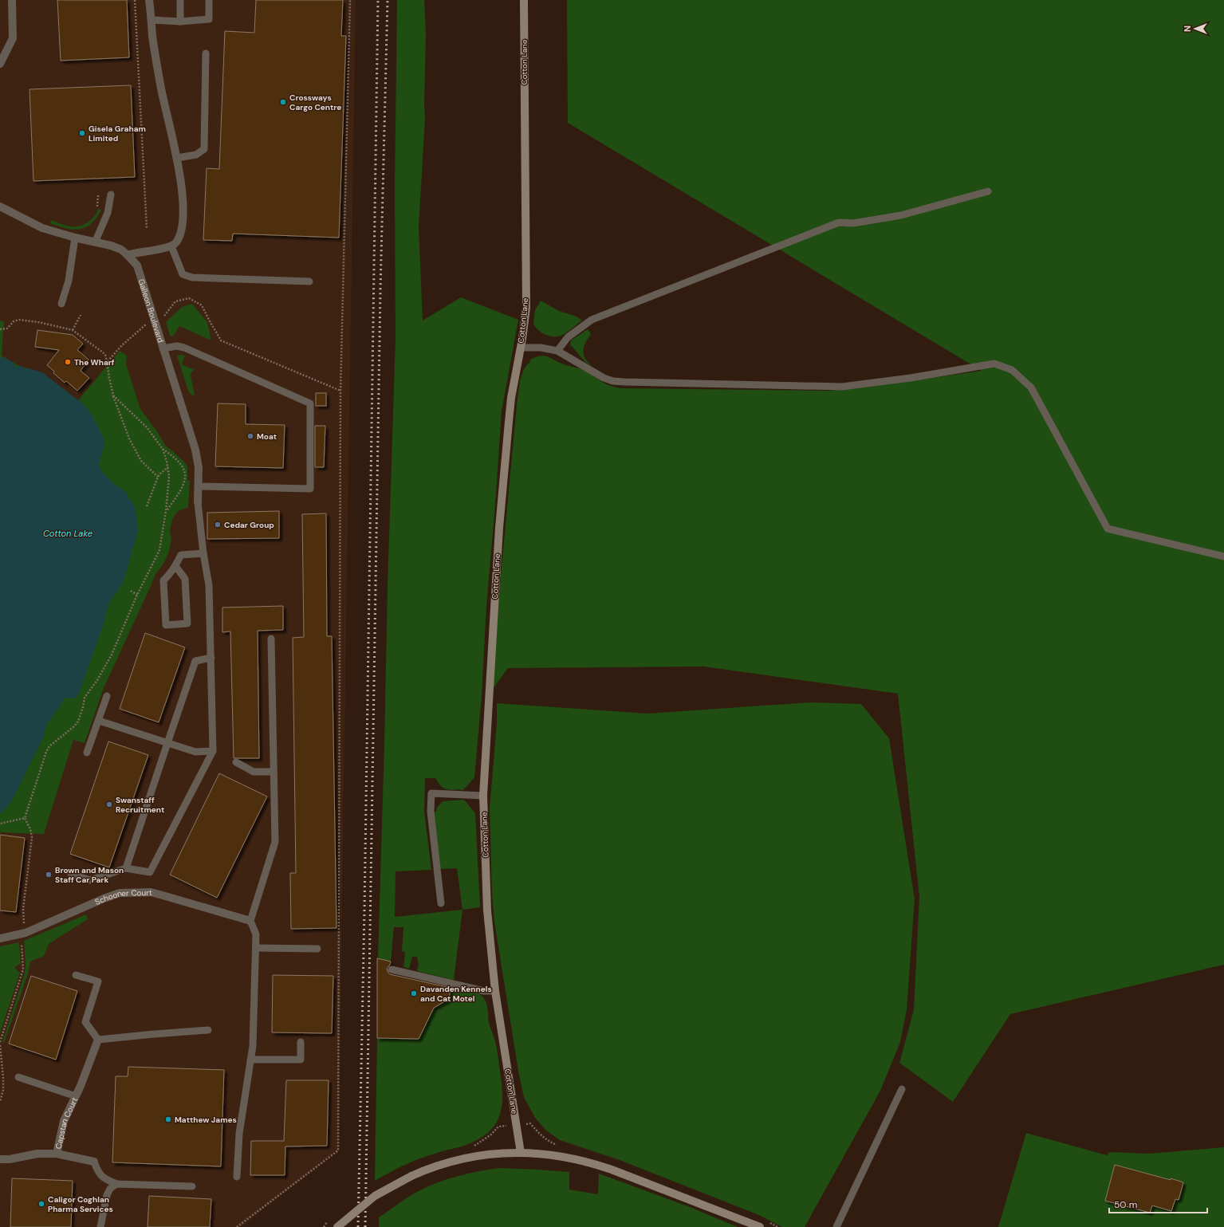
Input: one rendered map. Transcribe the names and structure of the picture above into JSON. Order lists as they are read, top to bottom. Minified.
{"streets":{"street":["Cotton Lane","Galleon Boulevard","Schooner Court","Capstan Court"]},"water":["Cotton Lake"],"places":["Crossways Cargo Centre","Gisela Graham Limited","The Wharf","Moat","Cedar Group","Swanstaff Recruitment","Brown and Mason Staff Car Park","Davanden Kennels and Cat Motel","Matthew James","Caligor Coghlan Pharma Services"],"scale_bar":"50 m","north":"left"}
